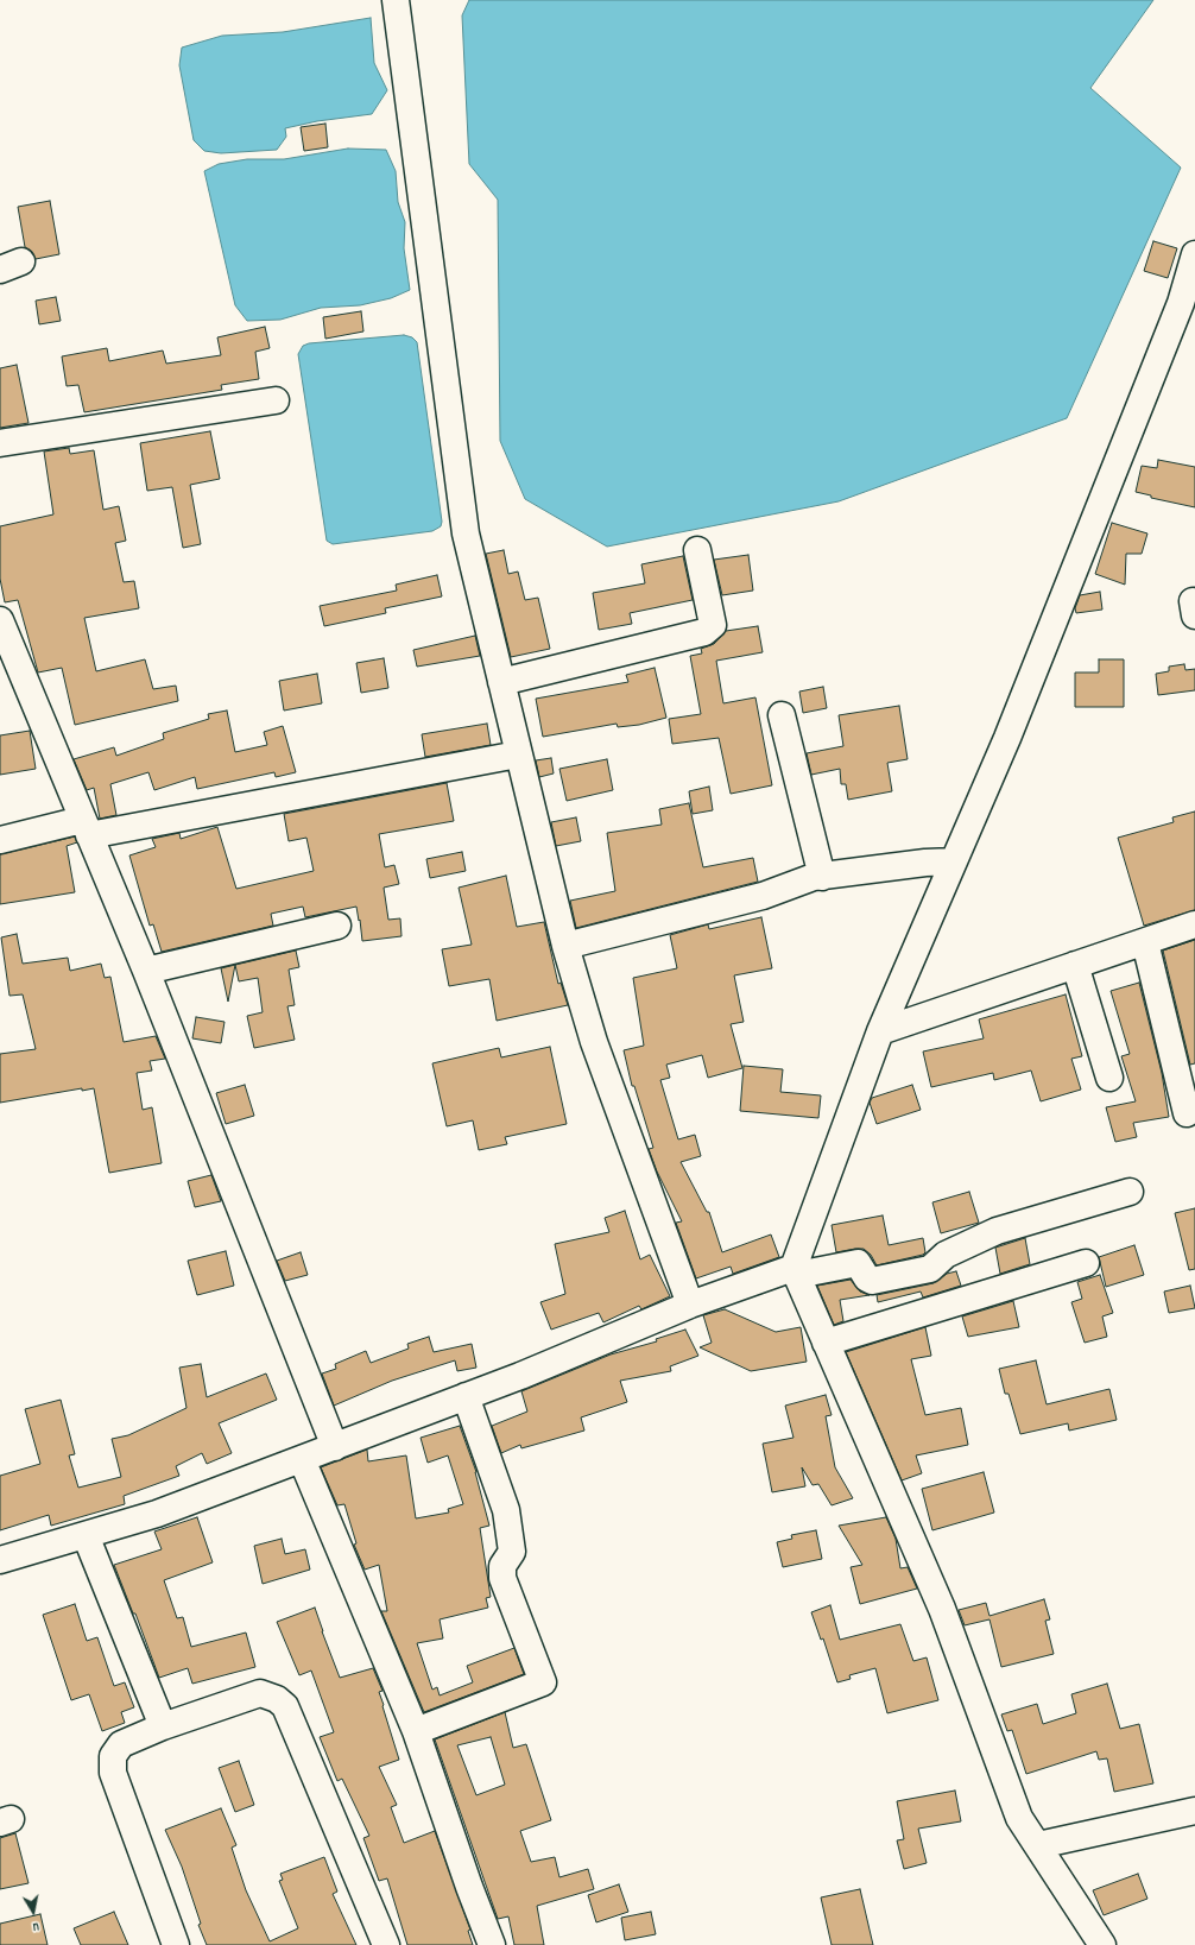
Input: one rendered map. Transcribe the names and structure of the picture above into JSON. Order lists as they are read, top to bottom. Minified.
{"north":"bottom"}
